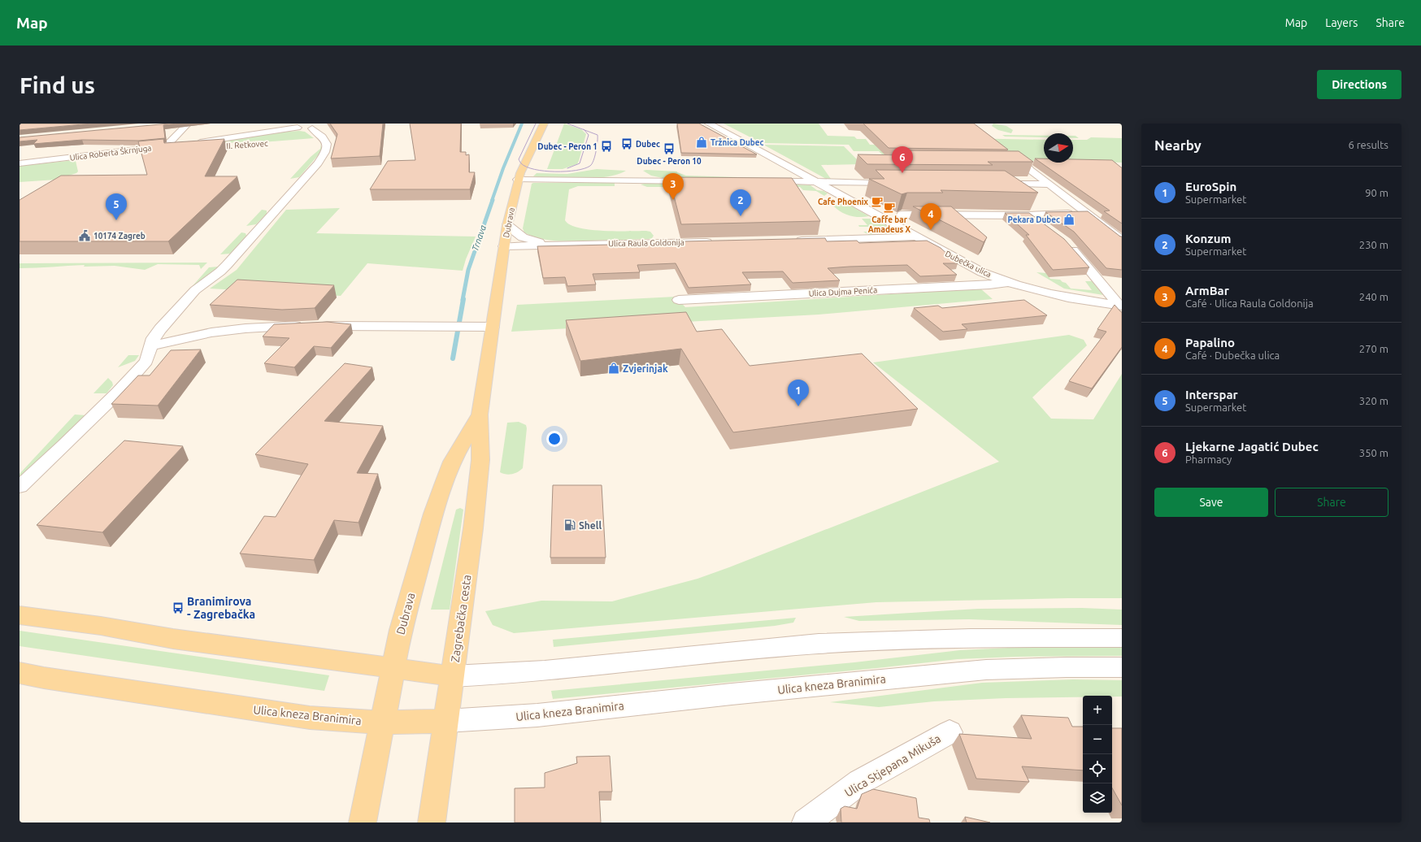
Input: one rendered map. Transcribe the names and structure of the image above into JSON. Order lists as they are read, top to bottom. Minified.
{"streets":{"main road":["Dubrava","Zagrebačka cesta","Ulica kneza Branimira"],"street":["II. Retkovec","Ulica Roberta Škrnjuga","Ulica Raula Goldonija","Dubečka ulica","Ulica Dujma Penića","Ulica Stjepana Mikuša"]},"crossings":[["Dubrava","Ulica Raula Goldonija"],["Dubrava","Zagrebačka cesta"],["Dubrava","Ulica kneza Branimira"],["Dubečka ulica","Ulica Dujma Penića"],["Zagrebačka cesta","Ulica kneza Branimira"]],"water":["Trnava"],"places":{"shop":["Tržnica Dubec","Pekara Dubec","Zvjerinjak"],"bus stop":["Dubec","Dubec - Peron 1","Dubec - Peron 10","Branimirova - Zagrebačka"],"cafe":["Cafe Phoenix","Caffe bar Amadeus X"],"public building":["10174 Zagreb"],"fuel station":["Shell"]},"north":"right","page":{"header":"Map","nav":["Map","Layers","Share"],"buttons":["Directions",["Save","Share"]],"title":"Find us","heading":["Nearby","6 results"],"pins":["6","3","2","5","4","1"],"list":[{"mark":"1","name":"EuroSpin","note":"Supermarket","value":"90 m"},{"mark":"2","name":"Konzum","note":"Supermarket","value":"230 m"},{"mark":"3","name":"ArmBar","note":"Café · Ulica Raula Goldonija","value":"240 m"},{"mark":"4","name":"Papalino","note":"Café · Dubečka ulica","value":"270 m"},{"mark":"5","name":"Interspar","note":"Supermarket","value":"320 m"},{"mark":"6","name":"Ljekarne Jagatić Dubec","note":"Pharmacy","value":"350 m"}],"map_buttons":["+","−"]}}
